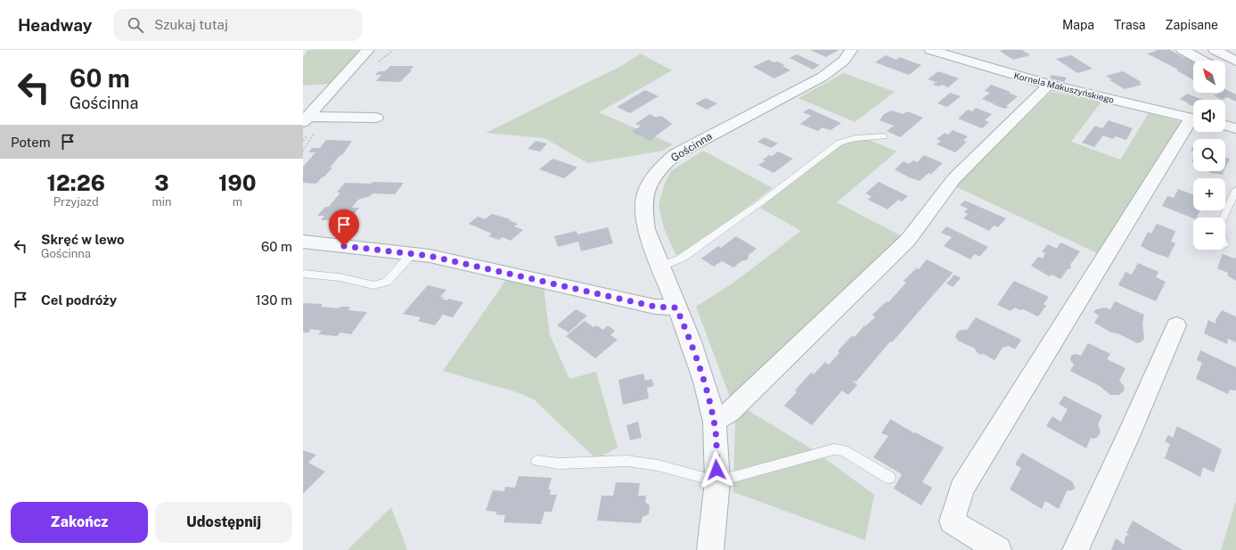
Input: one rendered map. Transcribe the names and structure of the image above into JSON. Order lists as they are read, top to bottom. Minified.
{"streets":{"street":["Kornela Makuszyńskiego","Gościnna"]},"north":"top left","page":{"header":"Headway","search":"Szukaj tutaj","nav":["Mapa","Trasa","Zapisane"],"turn":["60 m","Gościnna"],"map_buttons":["+","−"],"then":"Potem","eta":["12:26","Przyjazd","3","min","190","m"],"list":[{"name":"Skręć w lewo","note":"Gościnna","value":"60 m"},{"name":"Cel podróży","value":"130 m"}],"buttons":["Zakończ","Udostępnij"]}}
